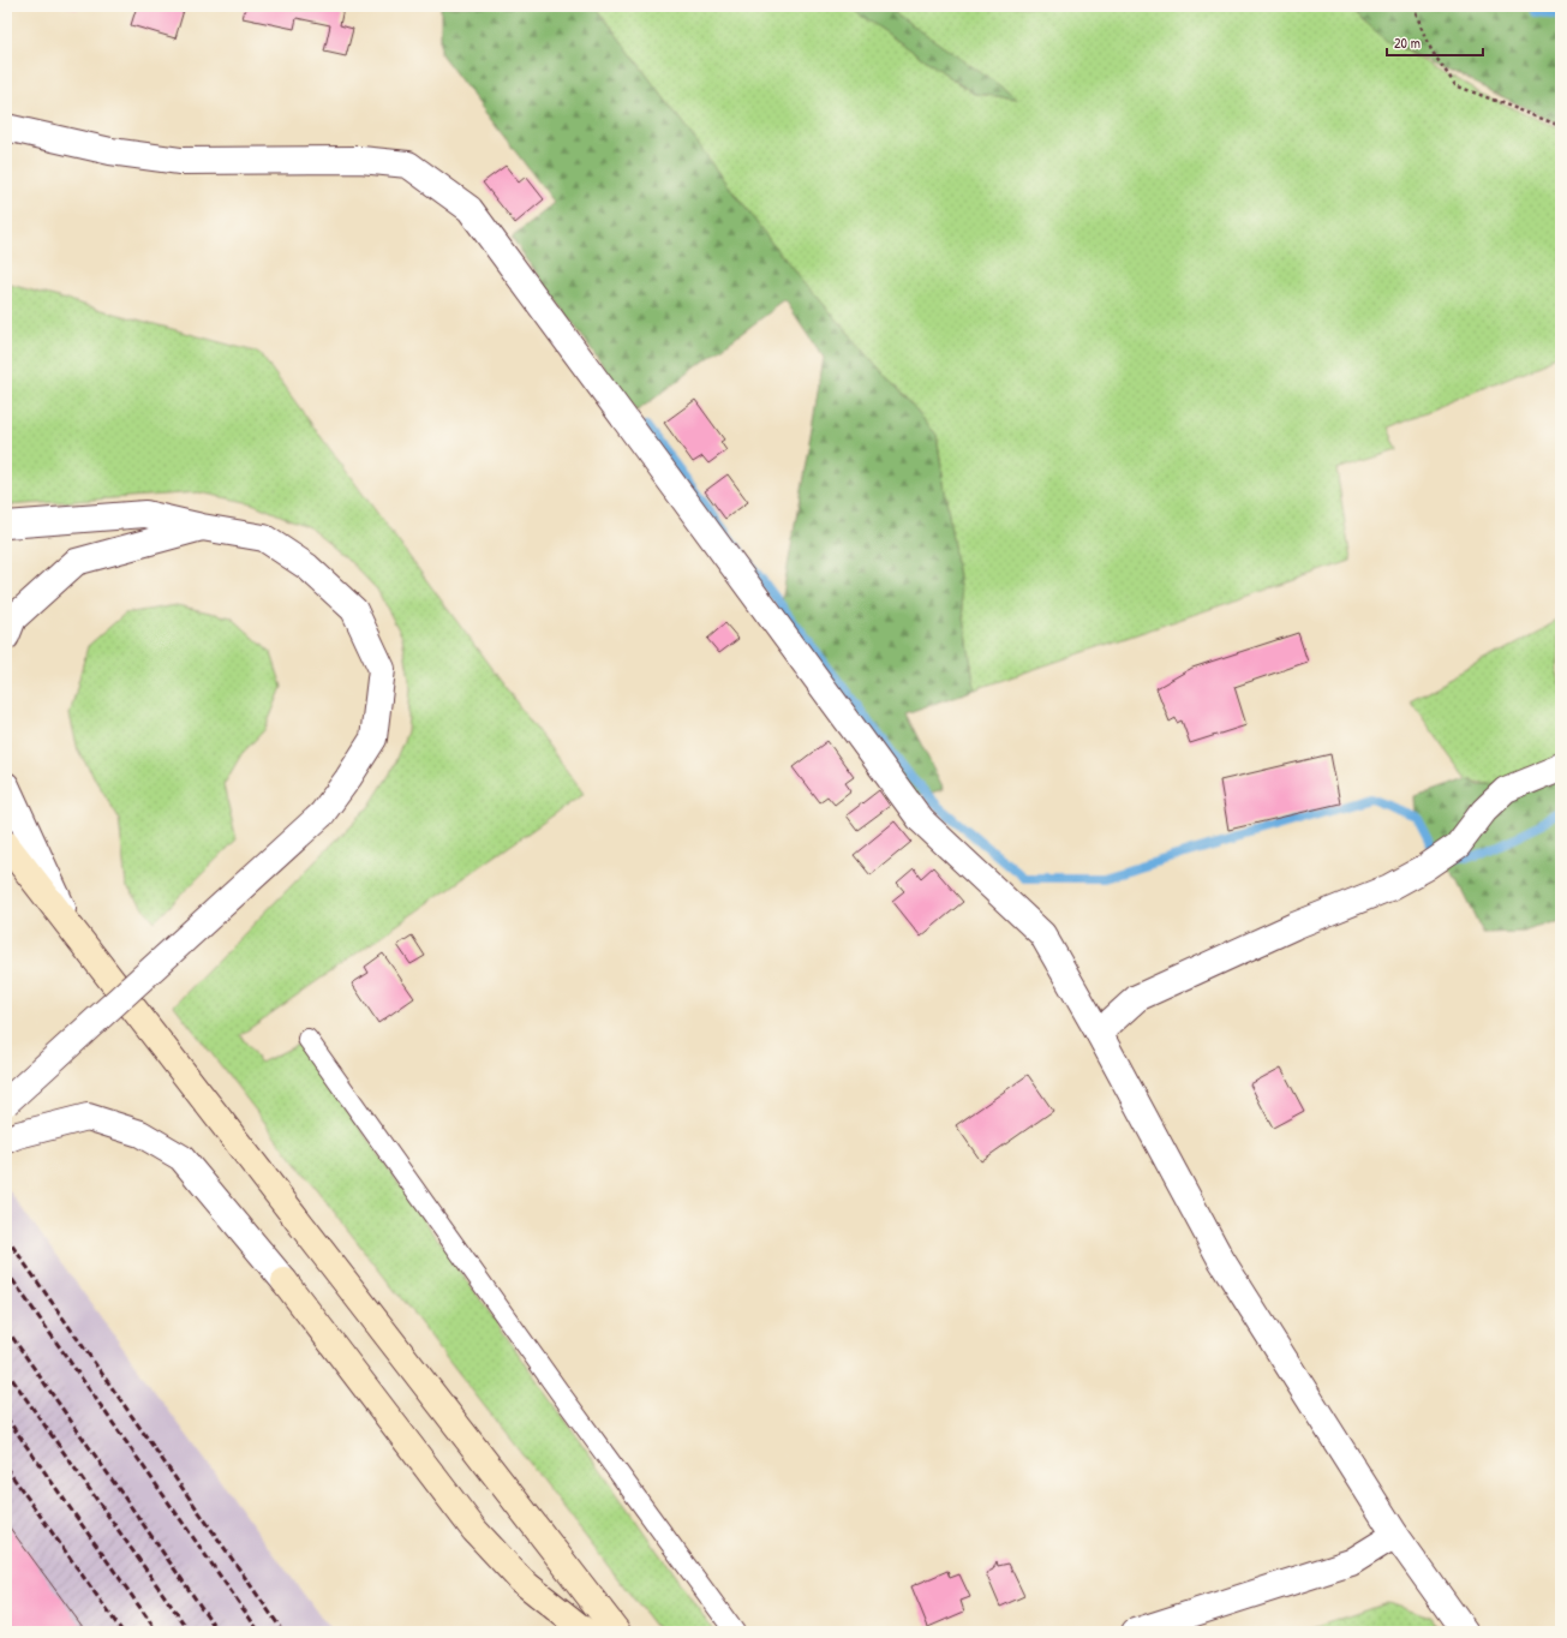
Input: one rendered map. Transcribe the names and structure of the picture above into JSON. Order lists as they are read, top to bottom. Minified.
{"scale_bar":"20 m"}
